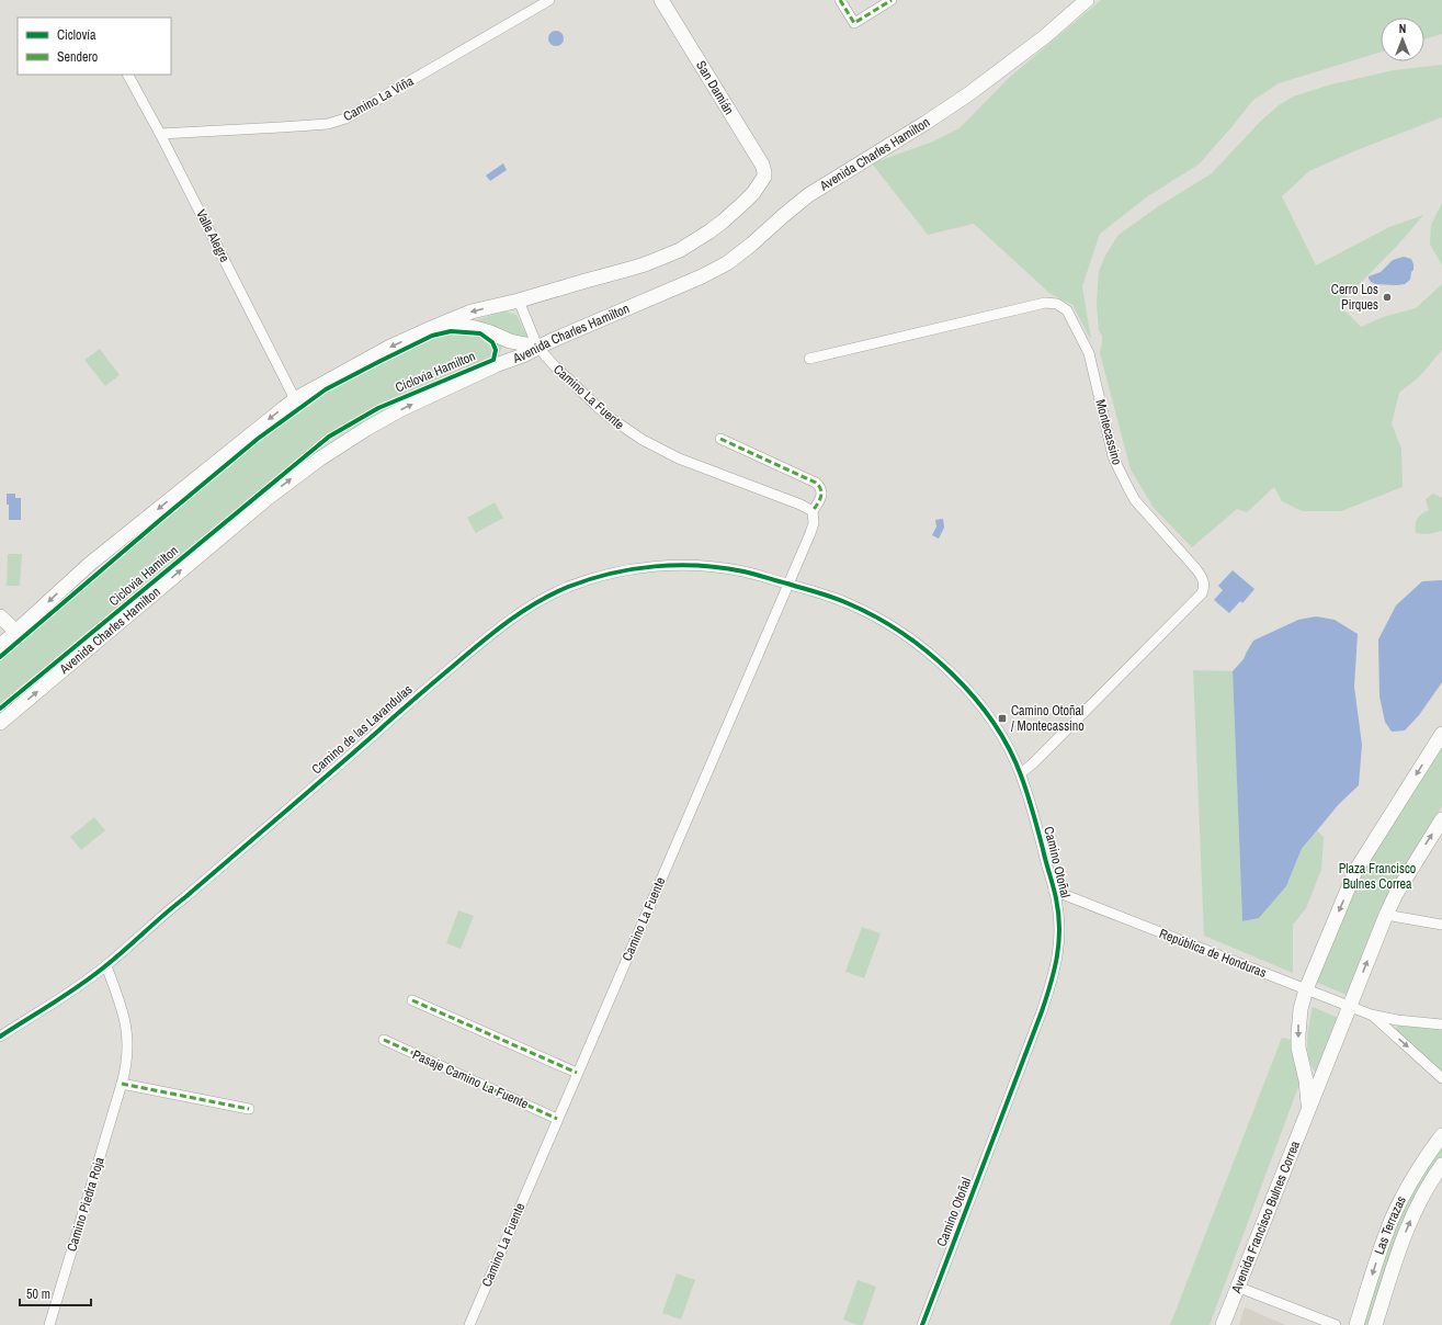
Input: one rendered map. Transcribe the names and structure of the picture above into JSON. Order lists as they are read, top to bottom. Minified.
{"streets":{"main road":["San Damián","Avenida Charles Hamilton","Avenida Francisco Bulnes Correa","Las Terrazas"],"street":["Camino La Viña","Valle Alegre","Camino La Fuente","Montecassino","Camino de las Lavandulas","Camino Otoñal","República de Honduras","Pasaje Camino La Fuente","Camino Piedra Roja"],"cycle path":["Ciclovia Hamilton"]},"crossings":[["San Damián","Camino La Fuente"],["Camino La Viña","Valle Alegre"],["Avenida Charles Hamilton","Camino La Fuente"],["Camino La Fuente","Camino de las Lavandulas"],["Camino La Fuente","Camino Otoñal"],["Camino La Fuente","Pasaje Camino La Fuente"],["Montecassino","Camino Otoñal"],["Camino de las Lavandulas","Camino Otoñal"],["Camino de las Lavandulas","Camino Piedra Roja"],["Camino Otoñal","República de Honduras"],["República de Honduras","Avenida Francisco Bulnes Correa"]],"parks":["Plaza Francisco Bulnes Correa"],"places":{"other":["Cerro Los Pirques"],"transit":["Camino Otoñal / Montecassino"]},"legend":["Ciclovía","Sendero"],"scale_bar":"50 m","north":"top"}
